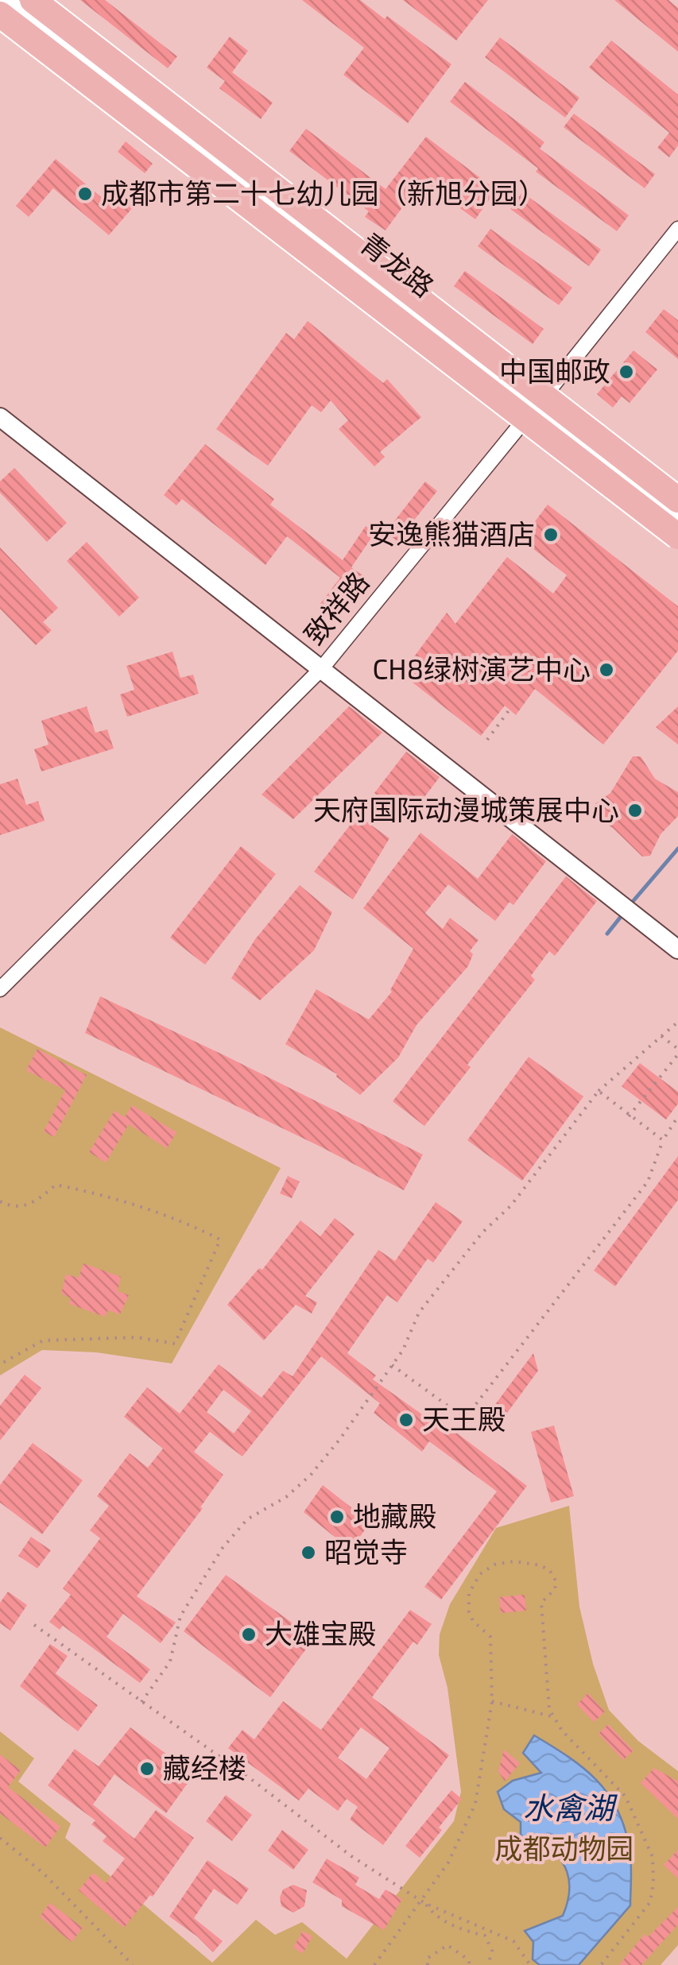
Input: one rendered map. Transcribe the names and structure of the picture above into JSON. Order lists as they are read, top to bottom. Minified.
{"streets":{"street":["青龙路","致祥路"]},"crossings":[["青龙路","致祥路"]],"water":["水禽湖"],"parks":["成都动物园"],"places":["成都市第二十七幼儿园（新旭分园）","中国邮政","安逸熊猫酒店","CH8绿树演艺中心","天府国际动漫城策展中心","天王殿","地藏殿","昭觉寺","大雄宝殿","藏经楼"]}
